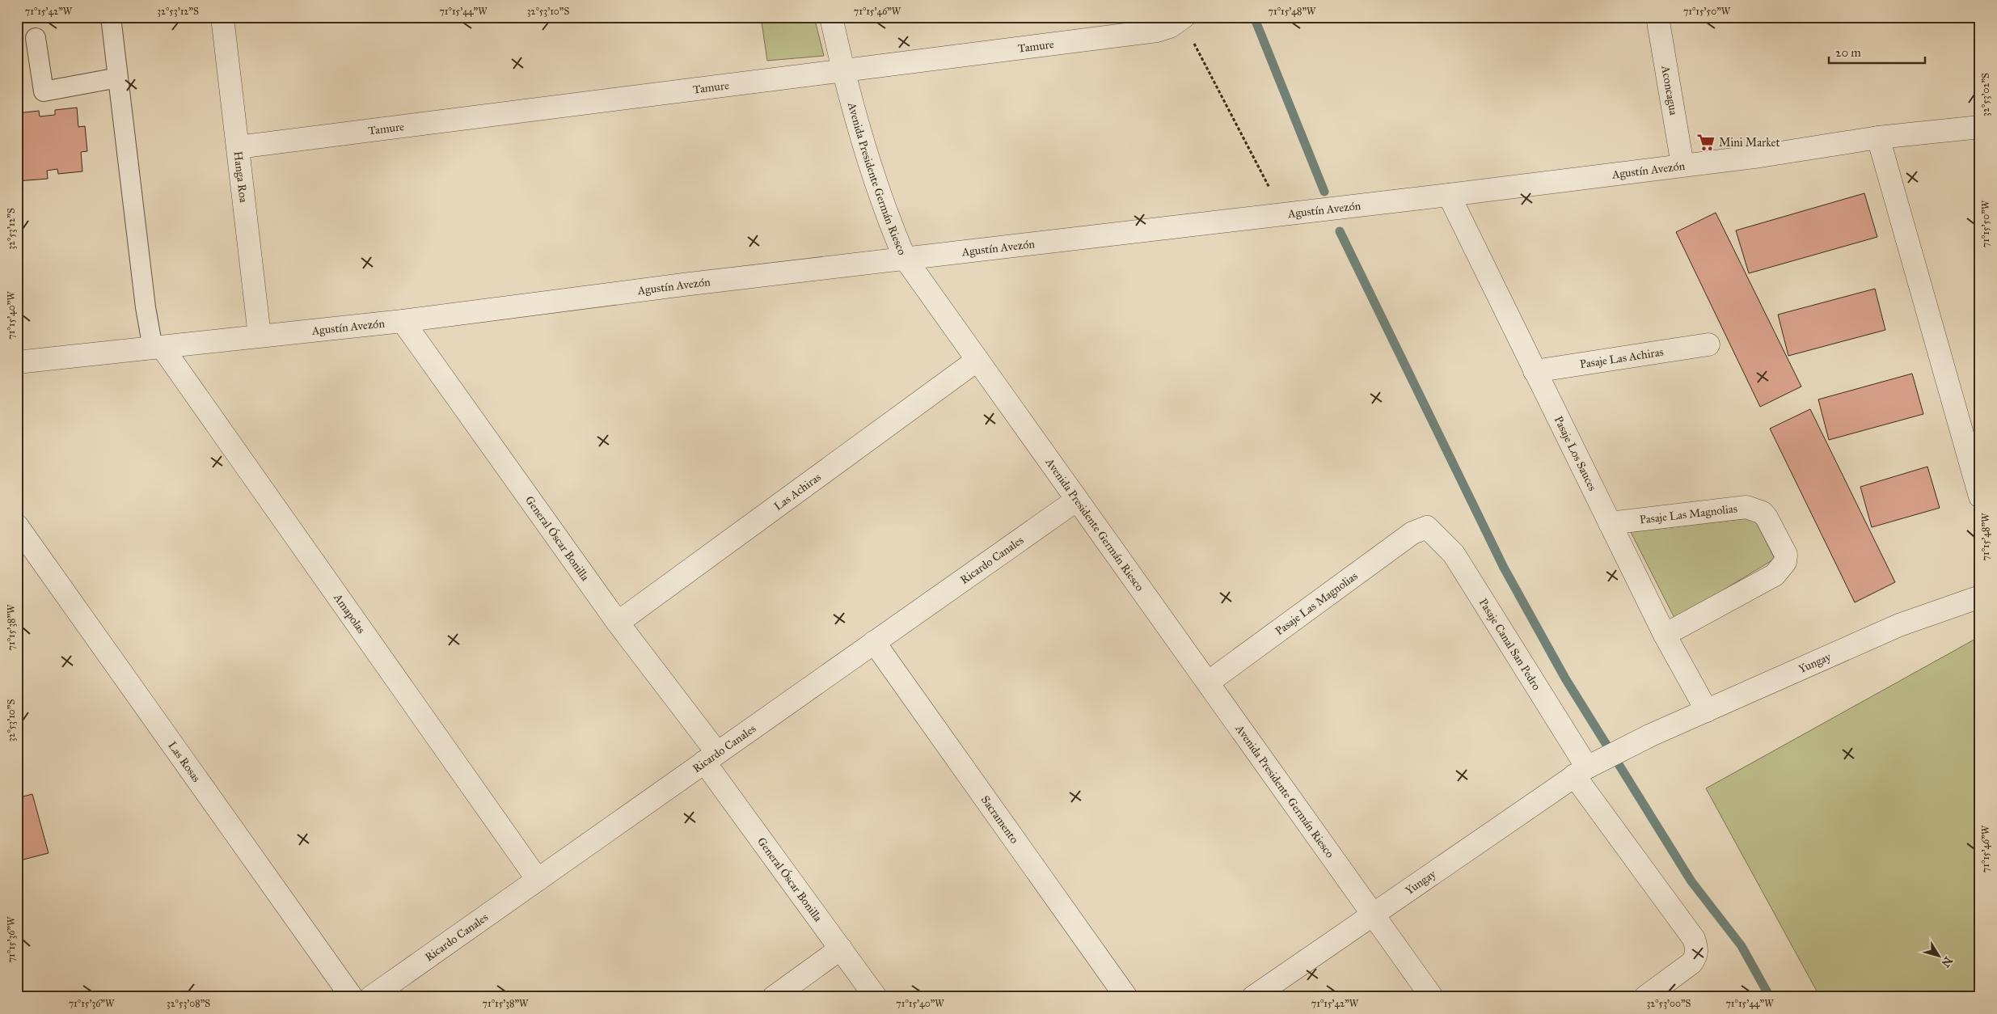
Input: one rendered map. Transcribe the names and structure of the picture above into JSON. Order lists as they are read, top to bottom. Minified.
{"streets":{"street":["Tamure","Aconcagua","Agustín Avezón","Hanga Roa","Avenida Presidente Germán Riesco","Pasaje Las Achiras","Pasaje Los Sauces","Las Achiras","Pasaje Las Magnolias","General Óscar Bonilla","Ricardo Canales","Amapolas","Pasaje Canal San Pedro","Yungay","Las Rosas","Sacramento"]},"crossings":[["Tamure","Hanga Roa"],["Tamure","Avenida Presidente Germán Riesco"],["Aconcagua","Agustín Avezón"],["Agustín Avezón","Hanga Roa"],["Agustín Avezón","Avenida Presidente Germán Riesco"],["Agustín Avezón","Pasaje Los Sauces"],["Agustín Avezón","General Óscar Bonilla"],["Agustín Avezón","Amapolas"],["Avenida Presidente Germán Riesco","Las Achiras"],["Avenida Presidente Germán Riesco","Pasaje Las Magnolias"],["Avenida Presidente Germán Riesco","Ricardo Canales"],["Avenida Presidente Germán Riesco","Yungay"],["Pasaje Las Achiras","Pasaje Los Sauces"],["Pasaje Los Sauces","Pasaje Las Magnolias"],["Pasaje Los Sauces","Yungay"],["Las Achiras","General Óscar Bonilla"],["Pasaje Las Magnolias","Pasaje Canal San Pedro"],["General Óscar Bonilla","Ricardo Canales"],["Ricardo Canales","Amapolas"],["Ricardo Canales","Sacramento"],["Pasaje Canal San Pedro","Yungay"]],"places":{"supermarket":["Mini Market"]},"scale_bar":"20 m","north":"bottom right","coordinates":["71°15'42\"W","32°53'12\"S","71°15'44\"W","32°53'10\"S","71°15'46\"W","71°15'48\"W","71°15'50\"W","32°53'02\"S","71°15'40\"W","71°15'38\"W","71°15'36\"W","32°53'08\"S","32°53'00\"S"]}
